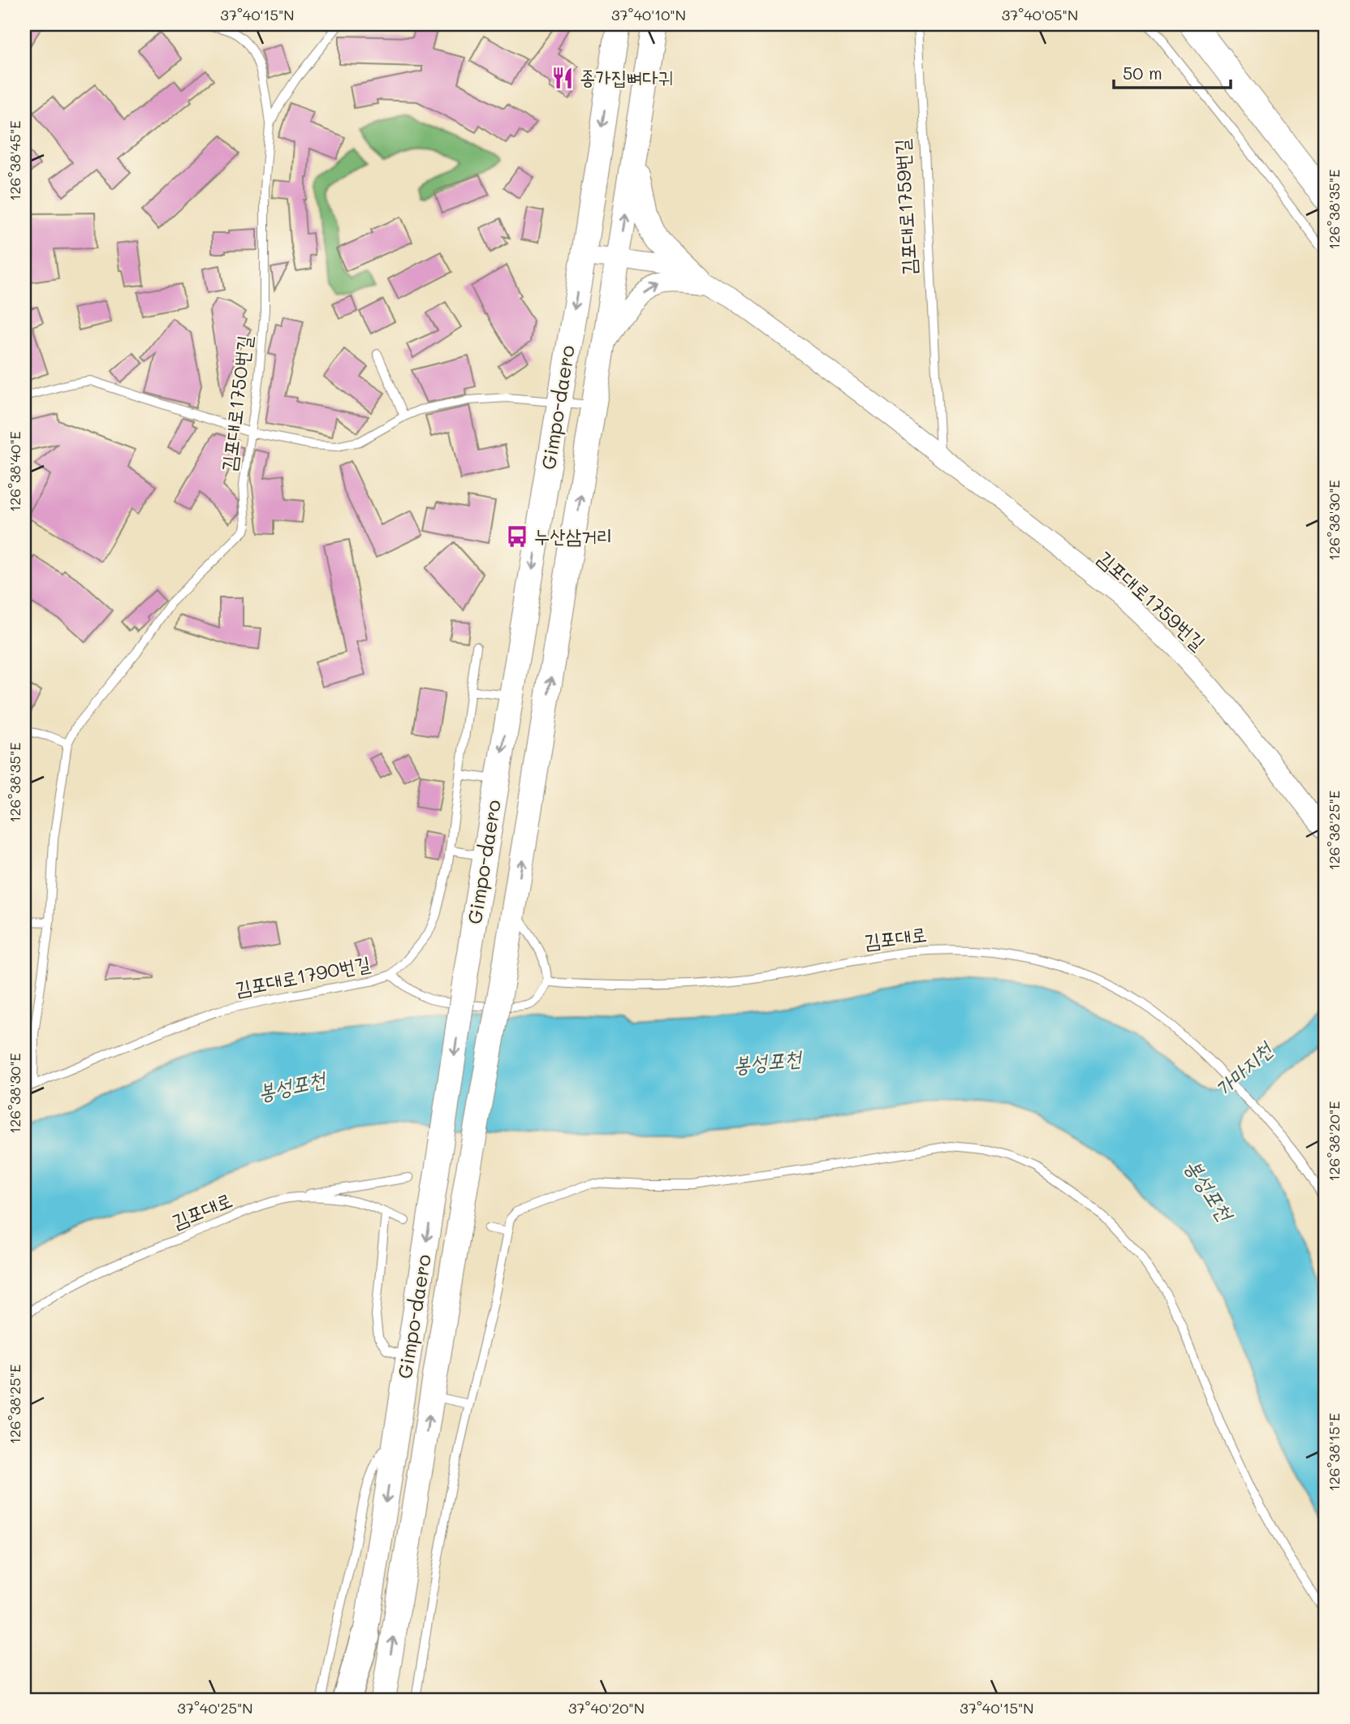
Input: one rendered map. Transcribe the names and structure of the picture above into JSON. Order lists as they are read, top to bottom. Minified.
{"streets":{"main road":["Gimpo-daero"],"street":["김포대로1759번길"],"lane":["김포대로1750번길","김포대로","김포대로1790번길"]},"crossings":[["김포대로1759번길","Gimpo-daero"],["김포대로1750번길","김포대로1790번길"]],"water":["봉성포천","가마지천"],"places":{"restaurant":["종가집뼈다귀"],"bus stop":["누산삼거리"]},"scale_bar":"50 m","coordinates":["37°40'15\"N","37°40'10\"N","37°40'05\"N","126°38'45\"E","126°38'35\"E","126°38'40\"E","126°38'30\"E","126°38'25\"E","126°38'20\"E","126°38'15\"E","37°40'25\"N","37°40'20\"N"]}
